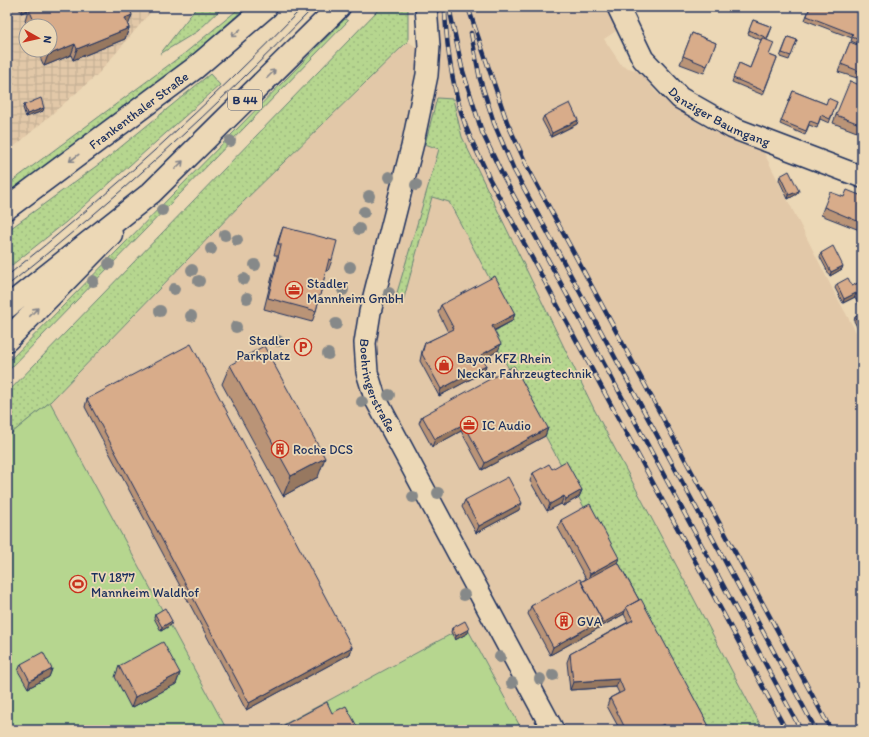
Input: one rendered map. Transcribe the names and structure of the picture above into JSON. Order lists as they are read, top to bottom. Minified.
{"streets":{"main road":["B 44","Frankenthaler Straße"],"street":["Danziger Baumgang","Boehringerstraße"]},"places":{"office":["Stadler Mannheim GmbH","IC Audio"],"parking":["Stadler Parkplatz"],"shop":["Bayon KFZ Rhein Neckar Fahrzeugtechnik"],"building":["Roche DCS","GVA"],"sports":["TV 1877 Mannheim Waldhof"]},"north":"right"}
